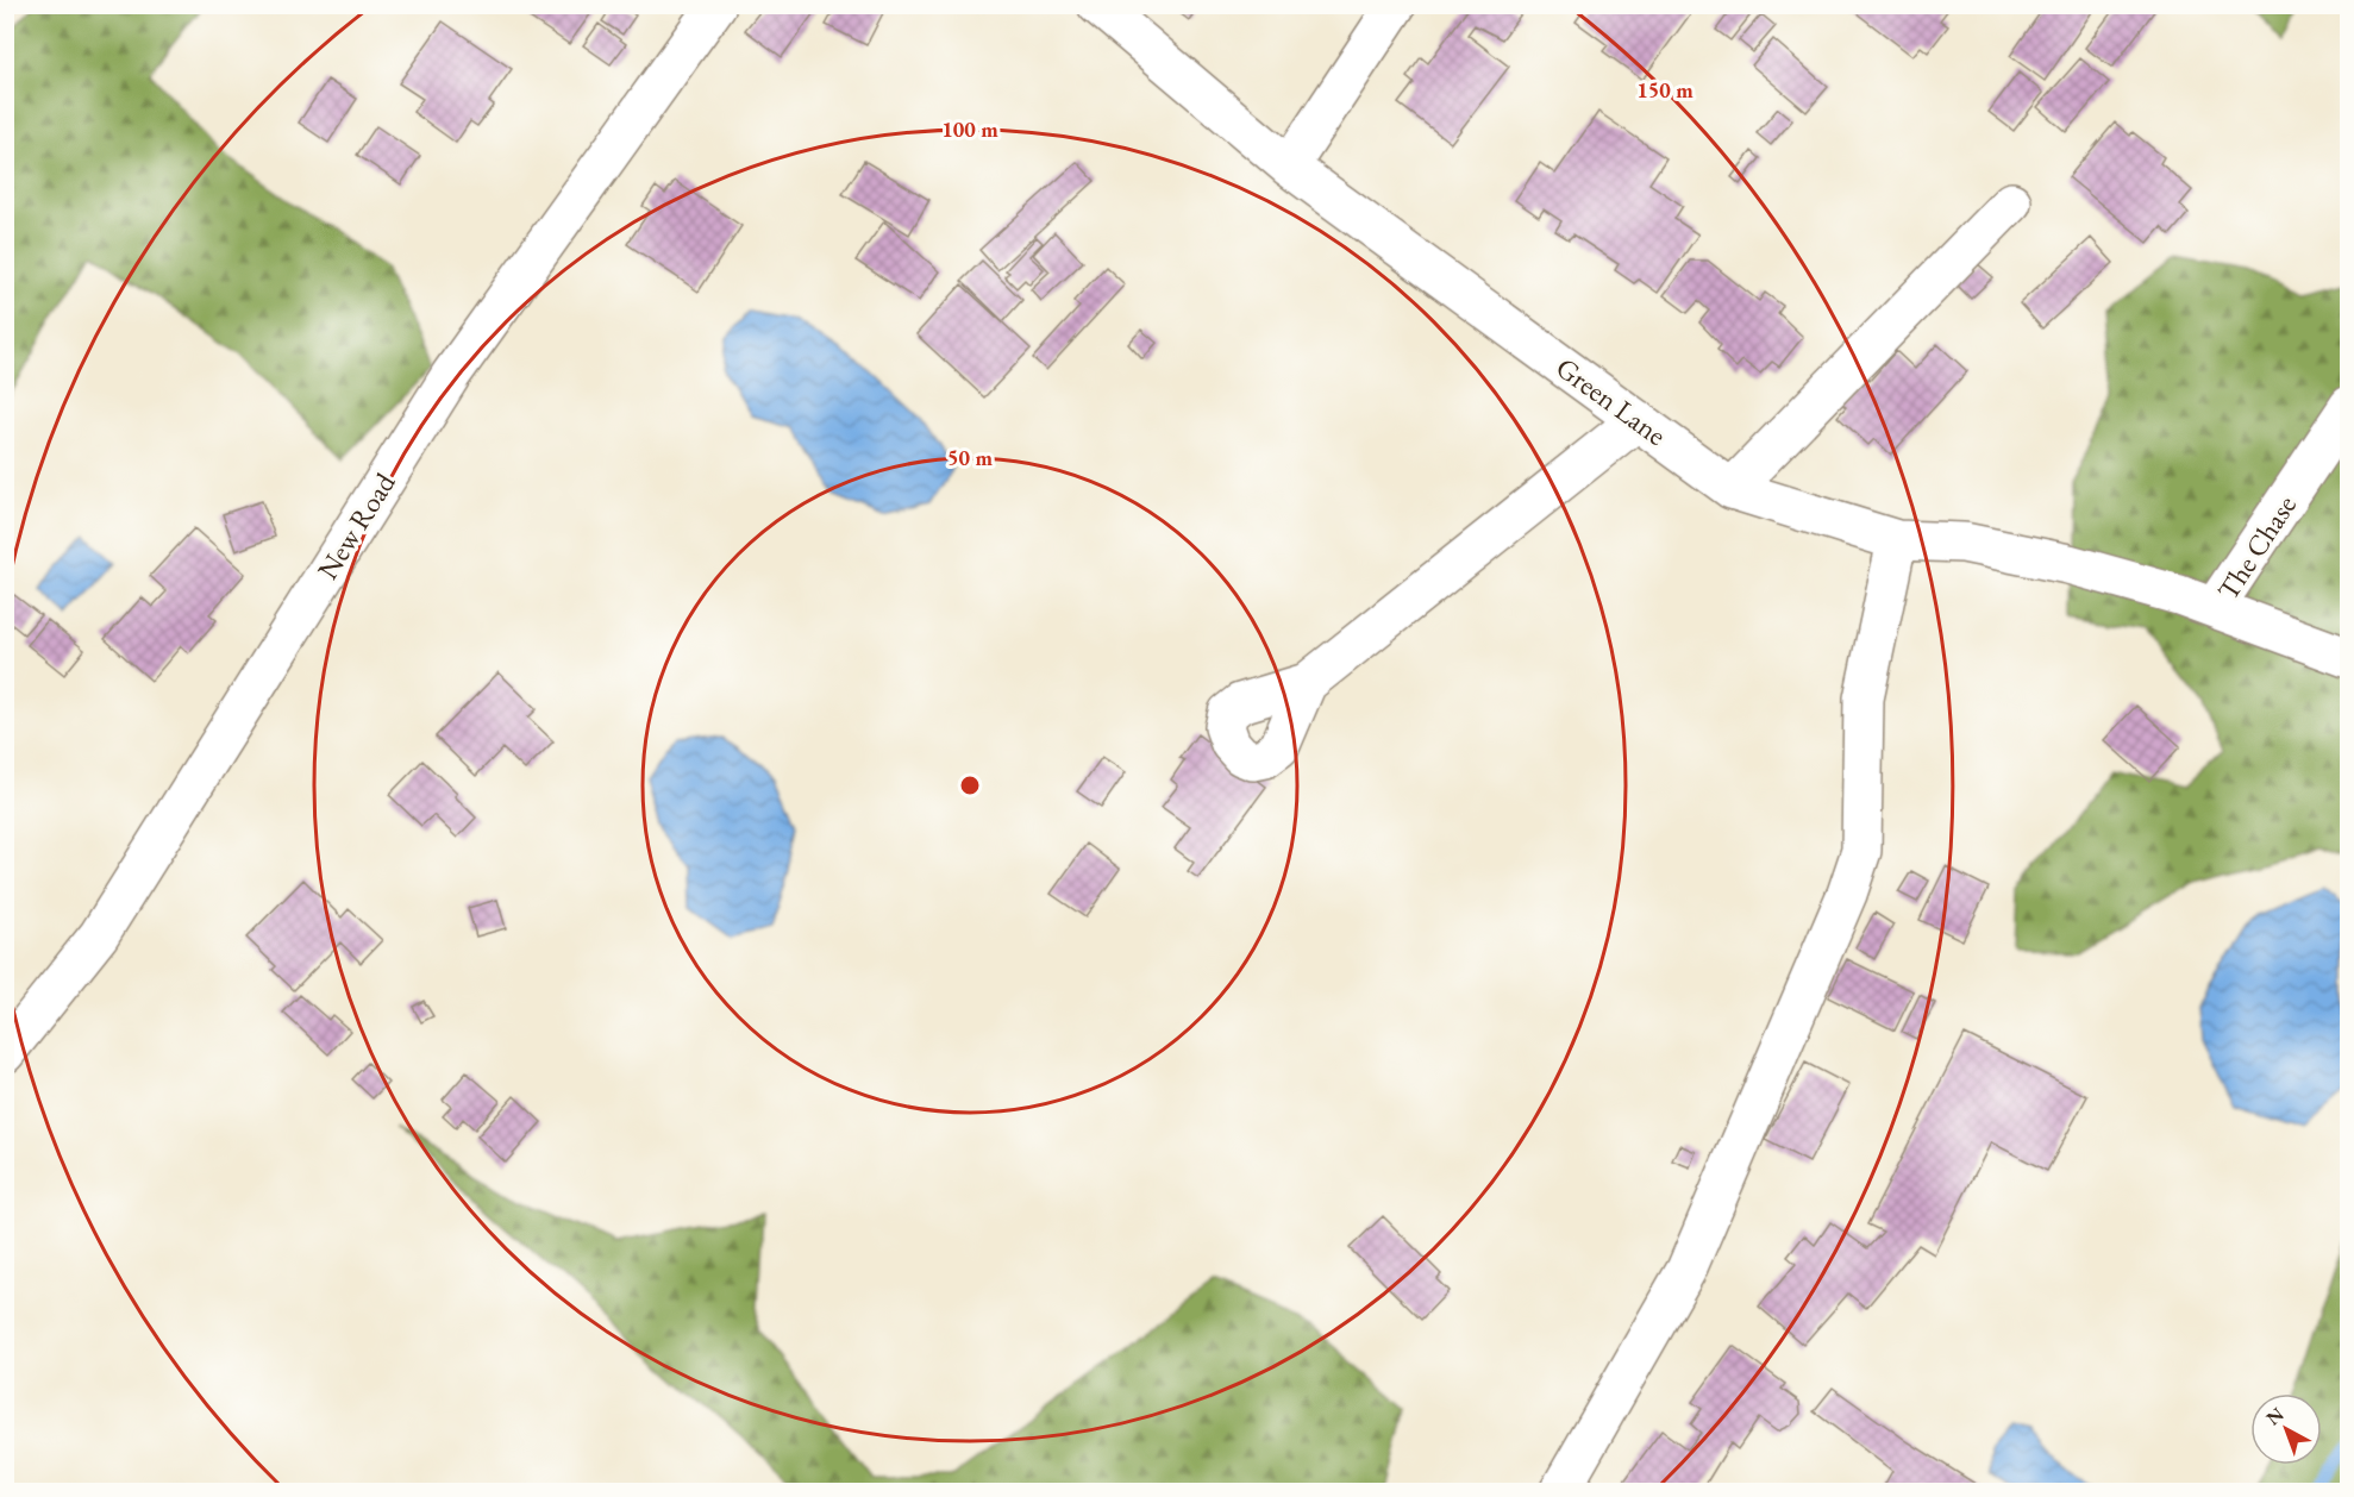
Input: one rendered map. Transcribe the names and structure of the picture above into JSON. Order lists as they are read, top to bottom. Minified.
{"streets":{"street":["Green Lane","New Road","The Chase"]},"crossings":[["Green Lane","The Chase"]],"north":"top left","rings":["150 m","100 m","50 m"]}
